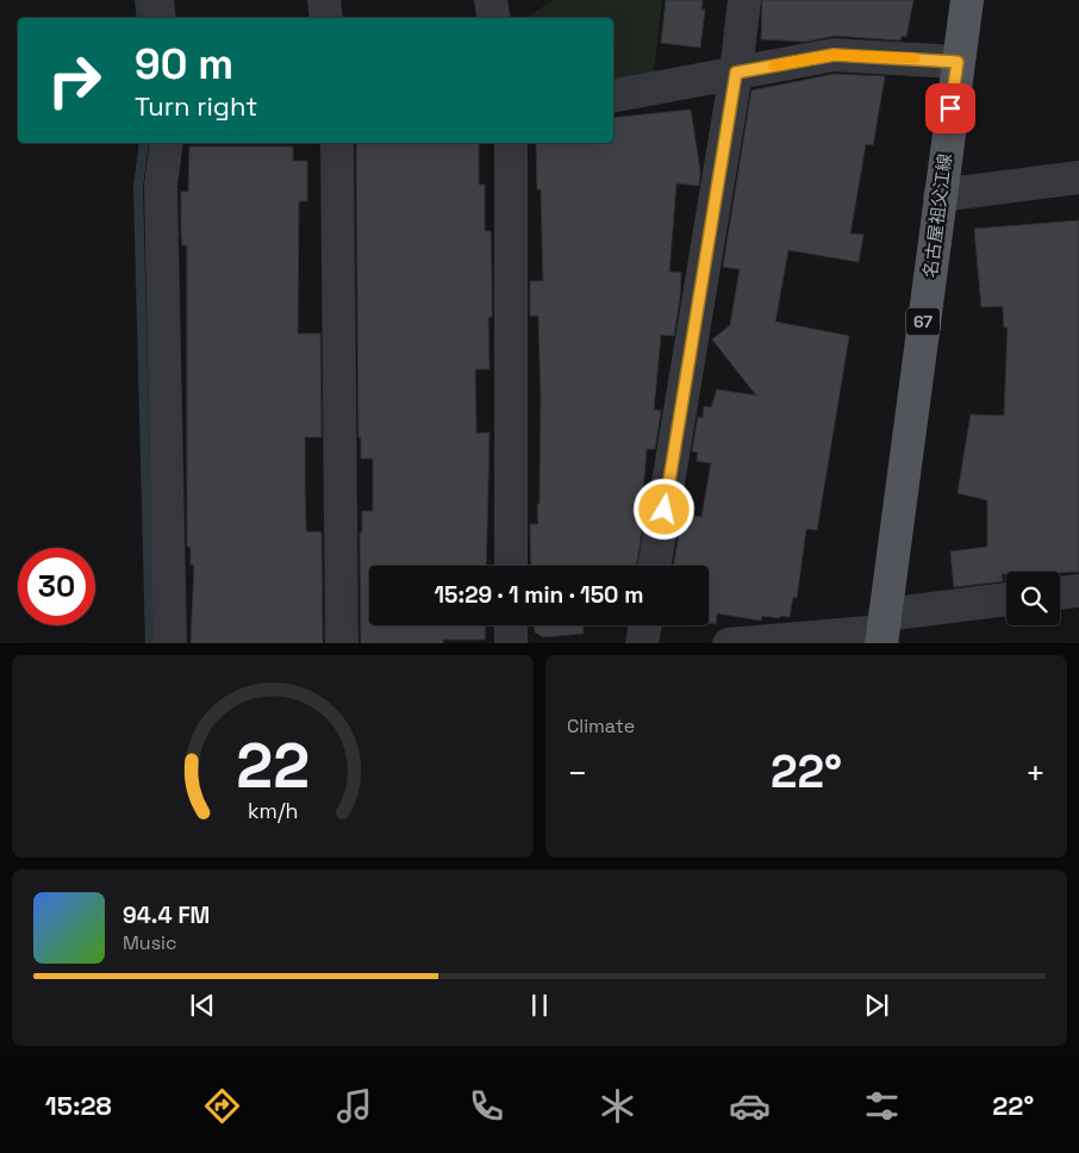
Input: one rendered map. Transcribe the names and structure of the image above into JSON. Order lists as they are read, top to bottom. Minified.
{"streets":{"main road":["名古屋祖父江線","67"]},"page":{"turn":["90 m","Turn right"],"limit":"30","trip":"15:29 · 1 min · 150 m","tile":"Climate","heat":["−","22°","+"],"song":["94.4 FM","Music"],"tabs":["15:28","22°"],"gauge":["22","km/h"]}}
